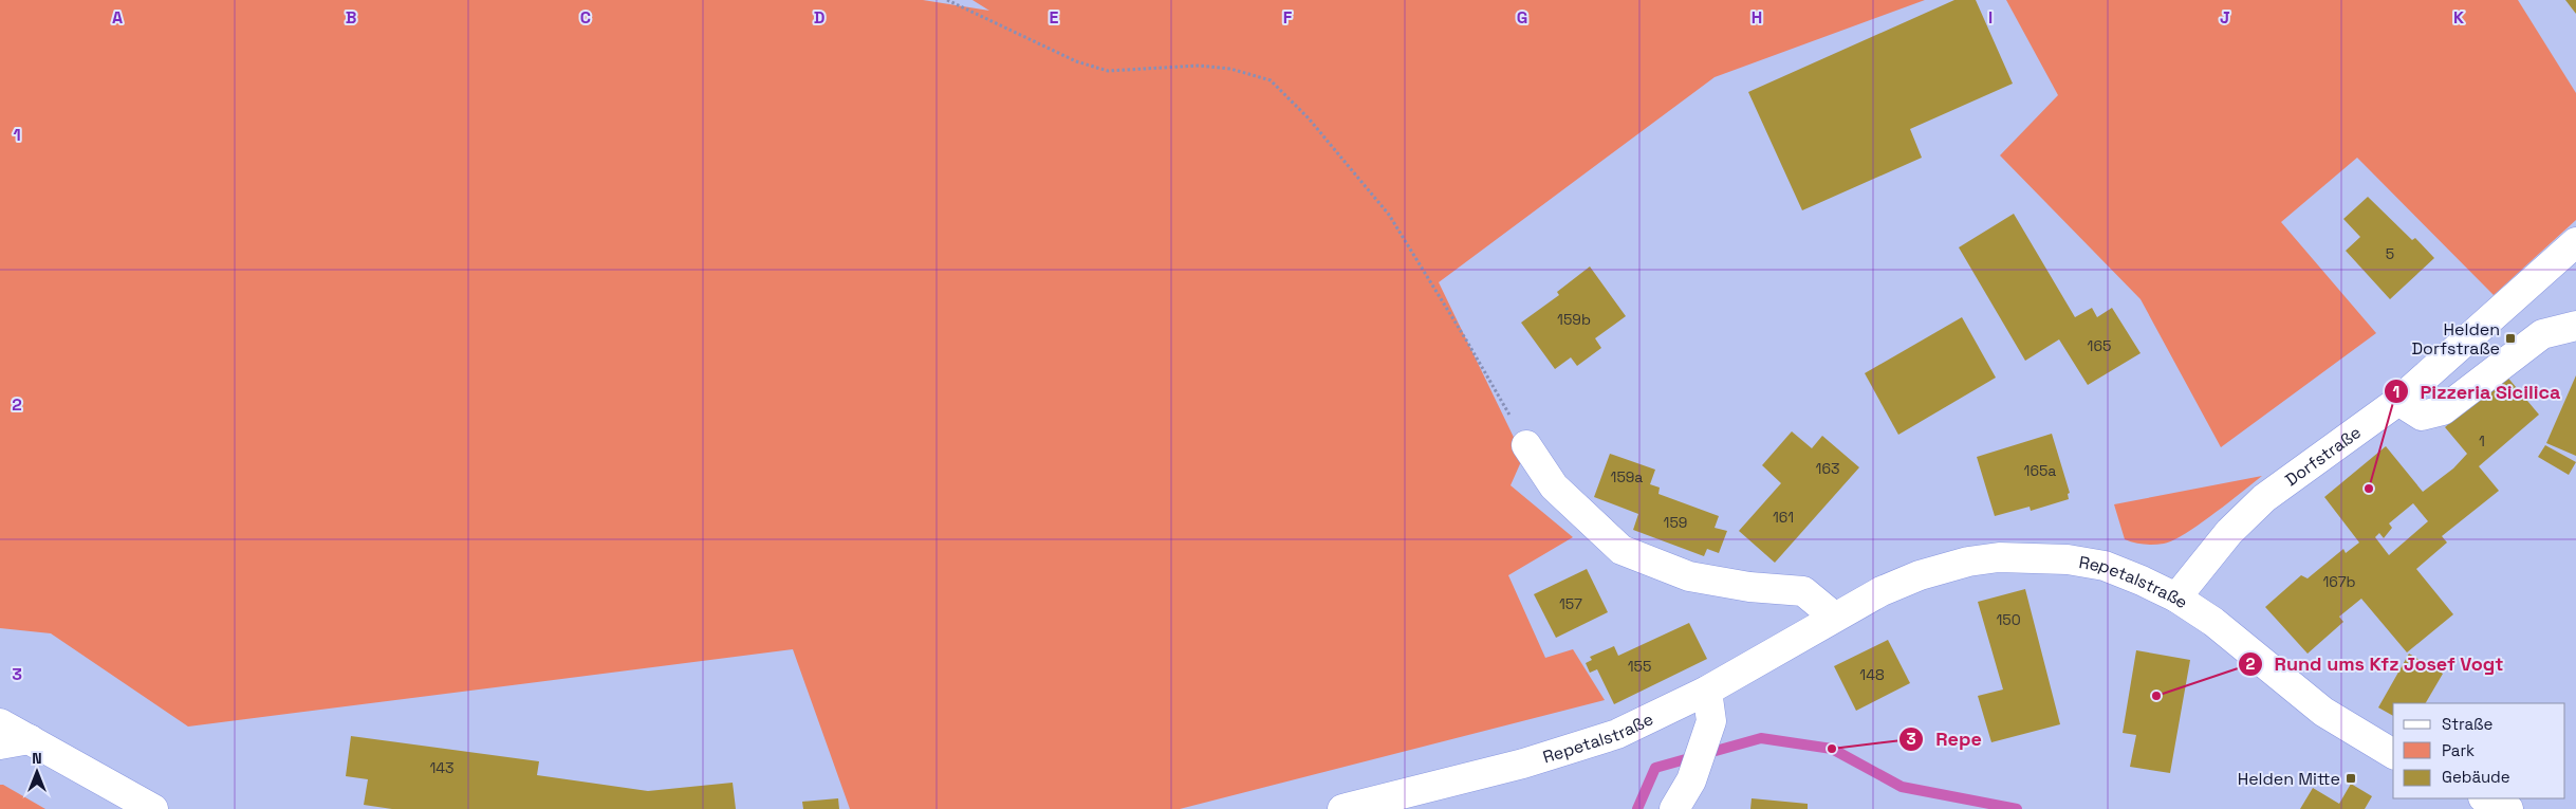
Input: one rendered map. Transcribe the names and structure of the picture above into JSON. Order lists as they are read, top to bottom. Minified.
{"streets":{"main road":["Dorfstraße","Repetalstraße"]},"crossings":[["Dorfstraße","Repetalstraße"]],"places":{"transit":["Helden Dorfstraße","Helden Mitte"],"other":["Pizzeria Sicilica","Rund ums Kfz Josef Vogt","Repe"]},"house_numbers":["5","159b","165","1","163","165a","159a","161","159","167b","157","150","155","148","143"],"legend":["Straße","Park","Gebäude"],"north":"top","grid":{"columns":["A","B","C","D","E","F","G","H","I","J","K"],"rows":["1","2","3"]}}
